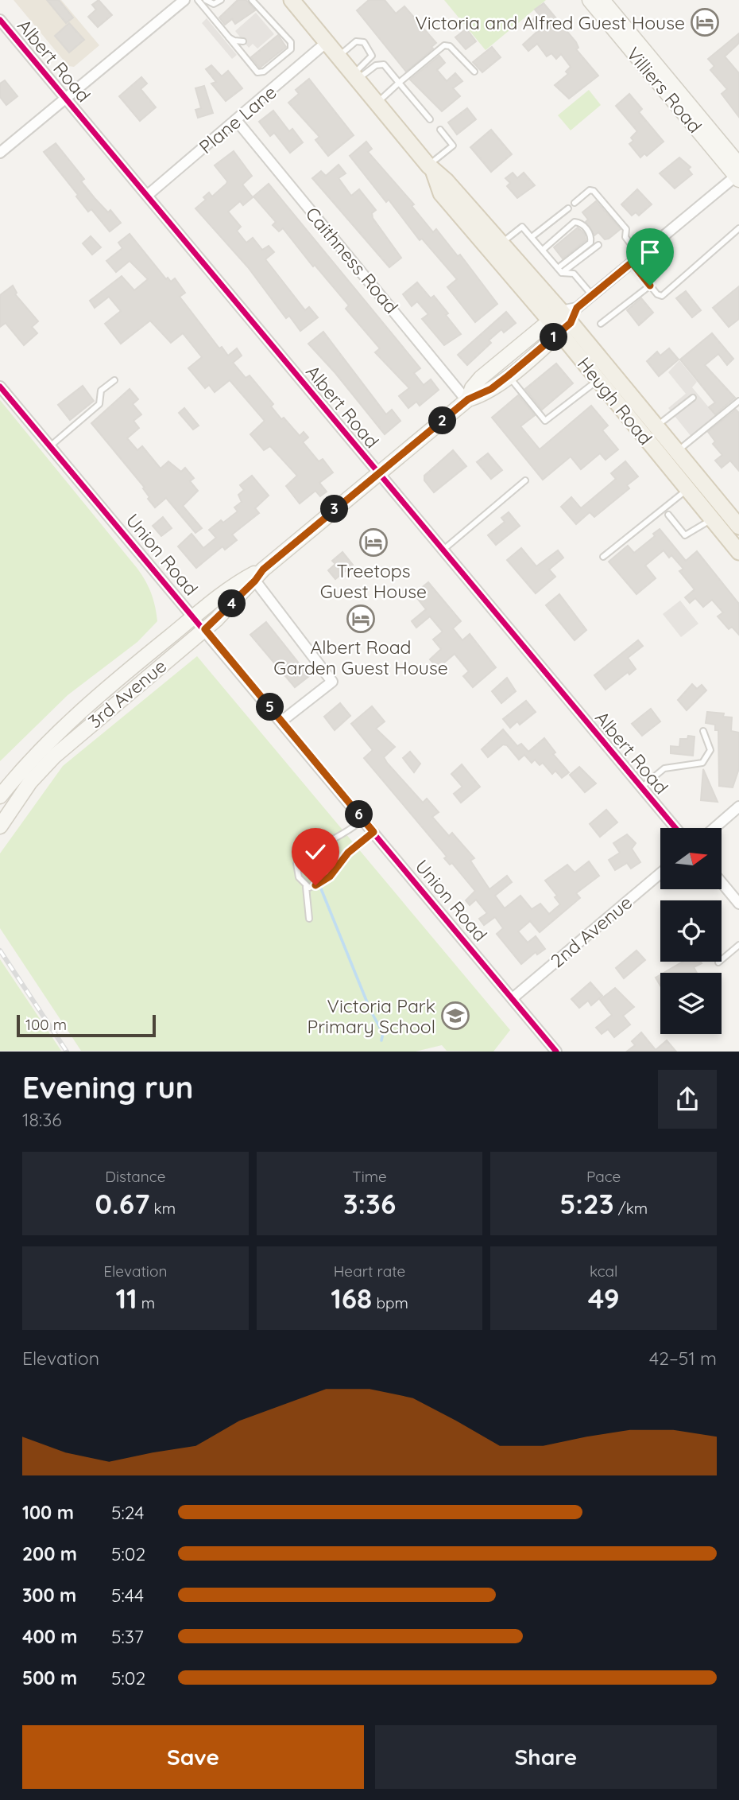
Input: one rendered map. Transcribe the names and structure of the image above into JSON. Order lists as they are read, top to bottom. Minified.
{"streets":{"main road":["Heugh Road"],"street":["Albert Road","Villiers Road","Plane Lane","Caithness Road","Union Road","3rd Avenue","2nd Avenue"]},"crossings":[["Albert Road","Plane Lane"],["Albert Road","3rd Avenue"],["Villiers Road","3rd Avenue"],["Plane Lane","Caithness Road"],["Plane Lane","Heugh Road"],["Caithness Road","3rd Avenue"],["Heugh Road","3rd Avenue"],["Union Road","3rd Avenue"],["Union Road","2nd Avenue"]],"places":{"hotel":["Victoria and Alfred Guest House","Treetops Guest House","Albert Road Garden Guest House"],"school or university":["Victoria Park Primary School"]},"scale_bar":"100 m","north":"right","page":{"pins":["1","2","3","4","5","6"],"scale":"100 m","heading":["Evening run","18:36"],"stats":[["Distance","0.67 km"],["Time","3:36"],["Pace","5:23 /km"],["Elevation","11 m"],["Heart rate","168 bpm"],["kcal","49"]],"chart":["Elevation","42–51 m"],"list":[{"name":"100 m","note":"5:24"},{"name":"200 m","note":"5:02"},{"name":"300 m","note":"5:44"},{"name":"400 m","note":"5:37"},{"name":"500 m","note":"5:02"}],"buttons":["Save","Share"]}}
